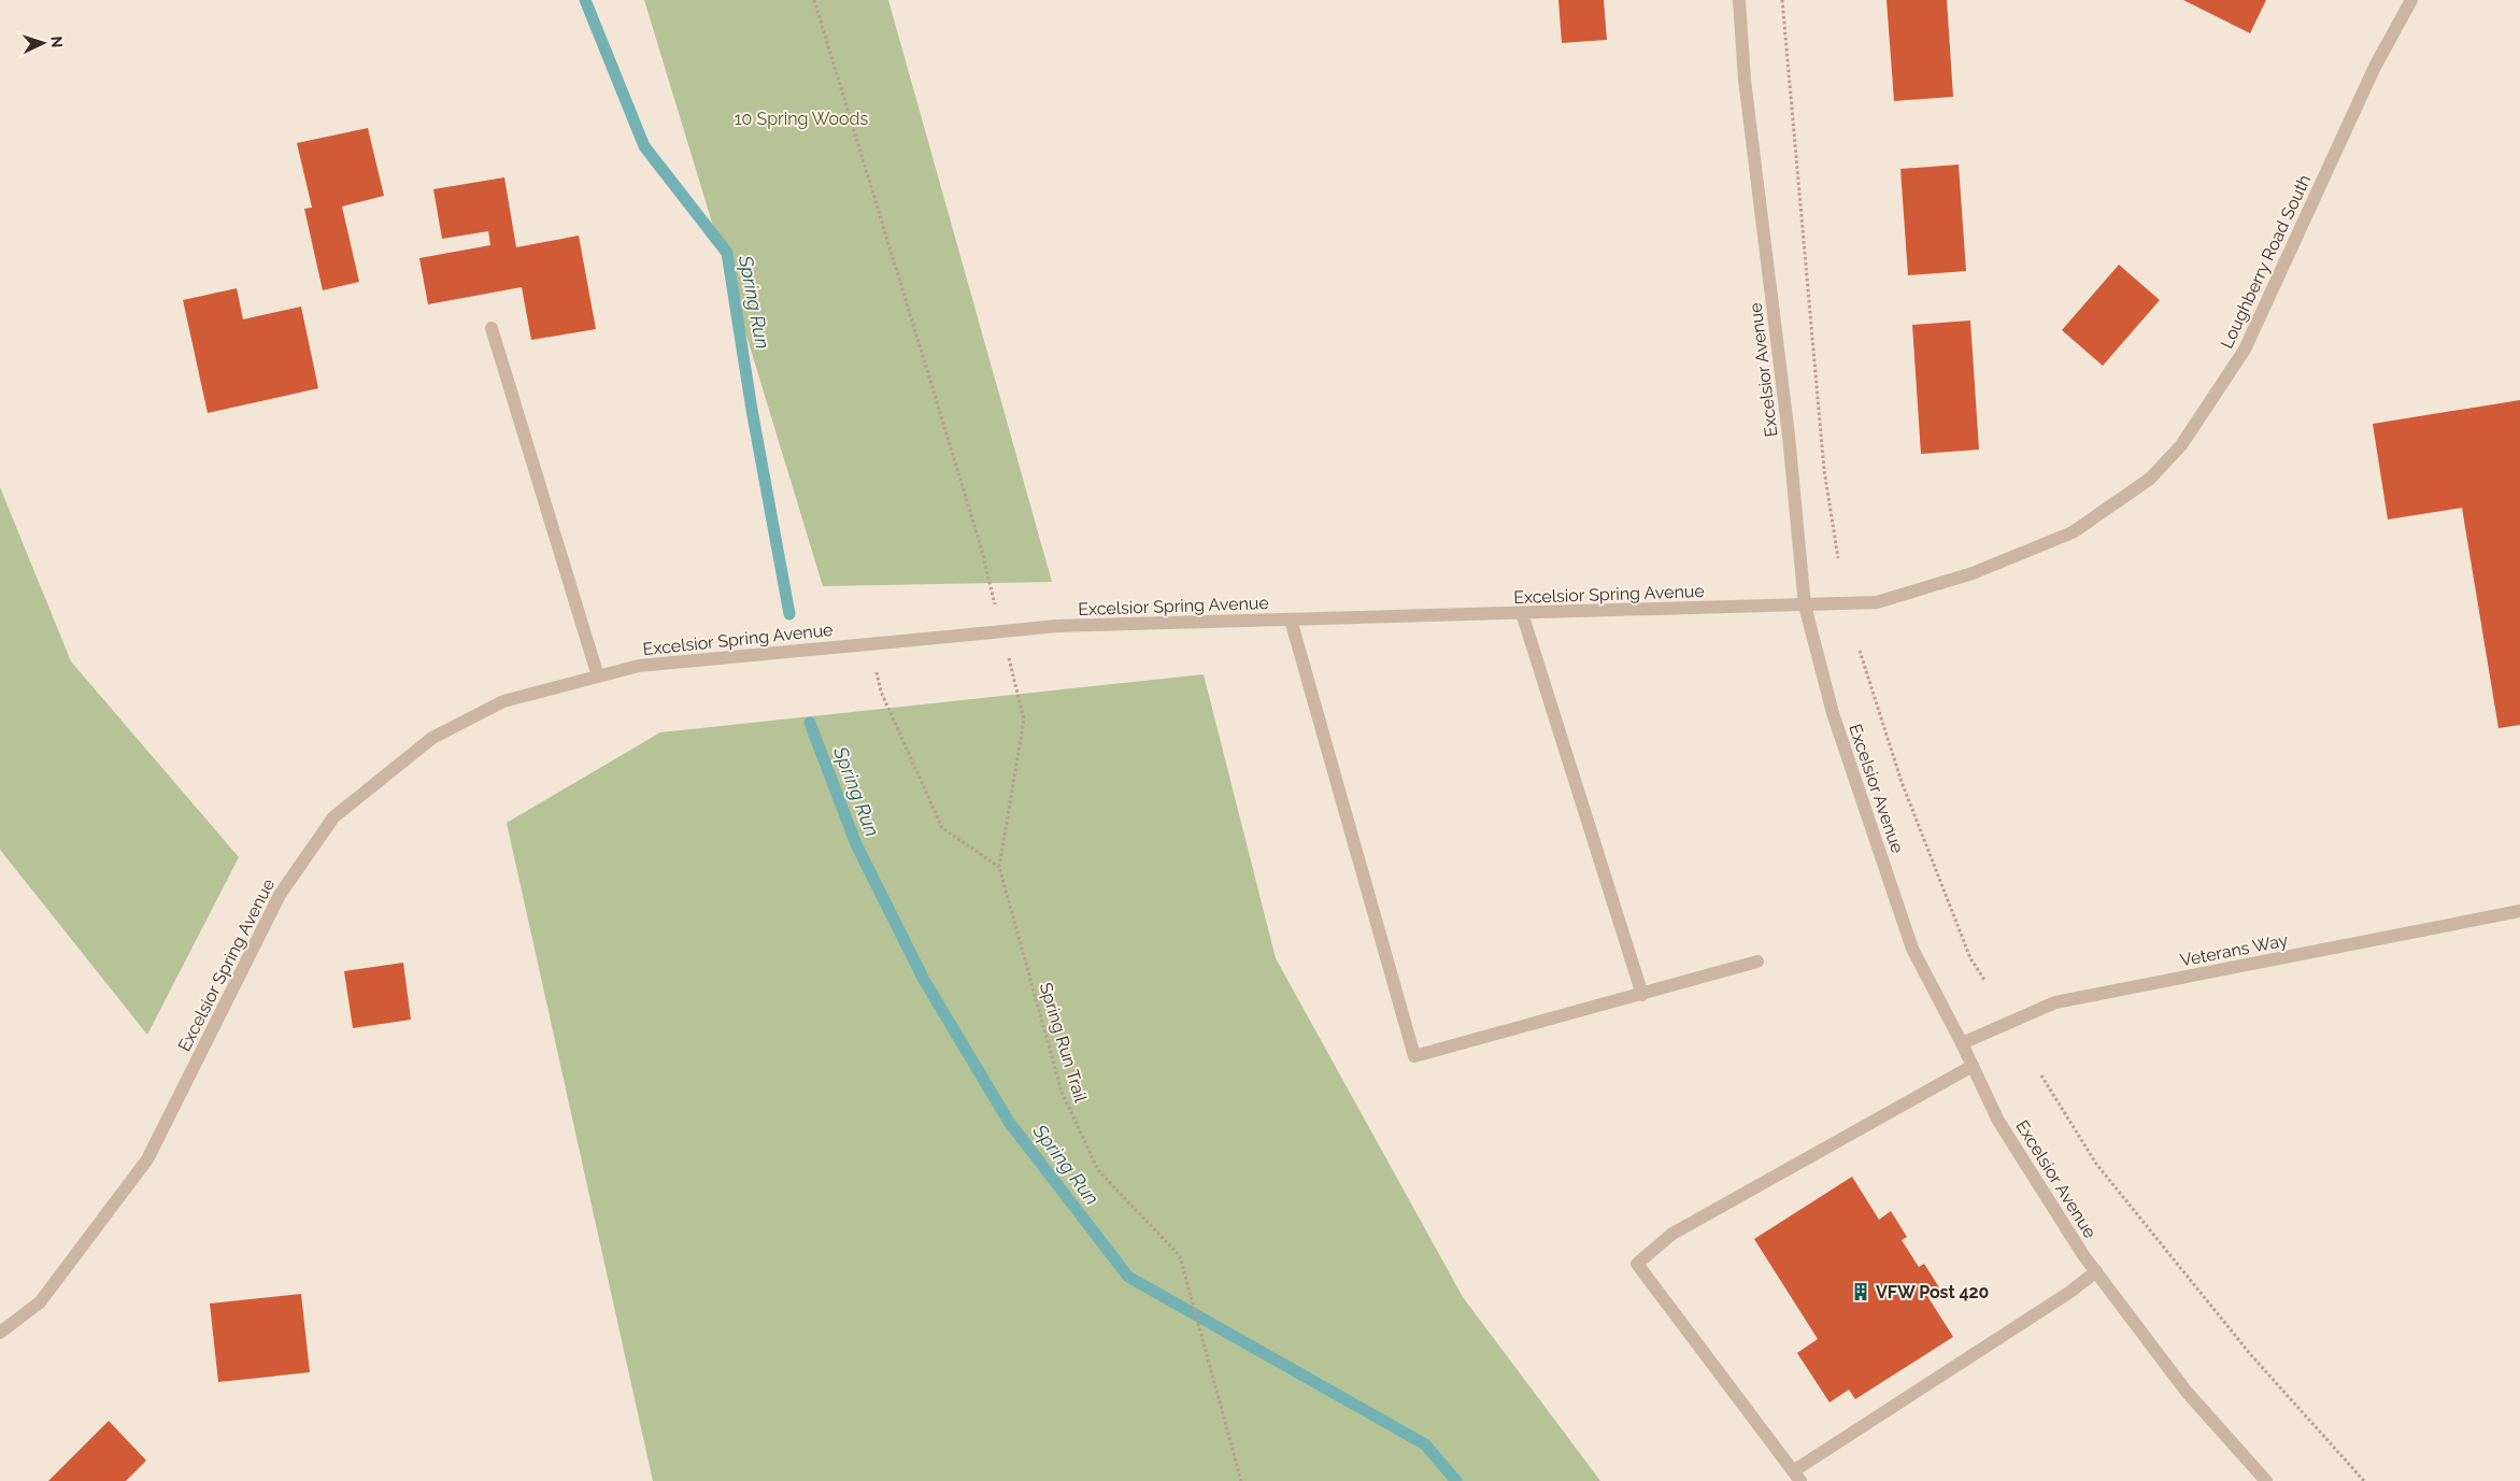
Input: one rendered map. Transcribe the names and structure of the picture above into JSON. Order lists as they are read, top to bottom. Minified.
{"streets":{"street":["Loughberry Road South","Excelsior Avenue","Excelsior Spring Avenue","Veterans Way"],"path":["Spring Run Trail"]},"crossings":[["Loughberry Road South","Excelsior Avenue"],["Loughberry Road South","Excelsior Spring Avenue"],["Excelsior Avenue","Excelsior Spring Avenue"],["Excelsior Avenue","Veterans Way"]],"water":["Spring Run"],"parks":["10 Spring Woods"],"places":{"building":["VFW Post 420"]},"north":"right"}
